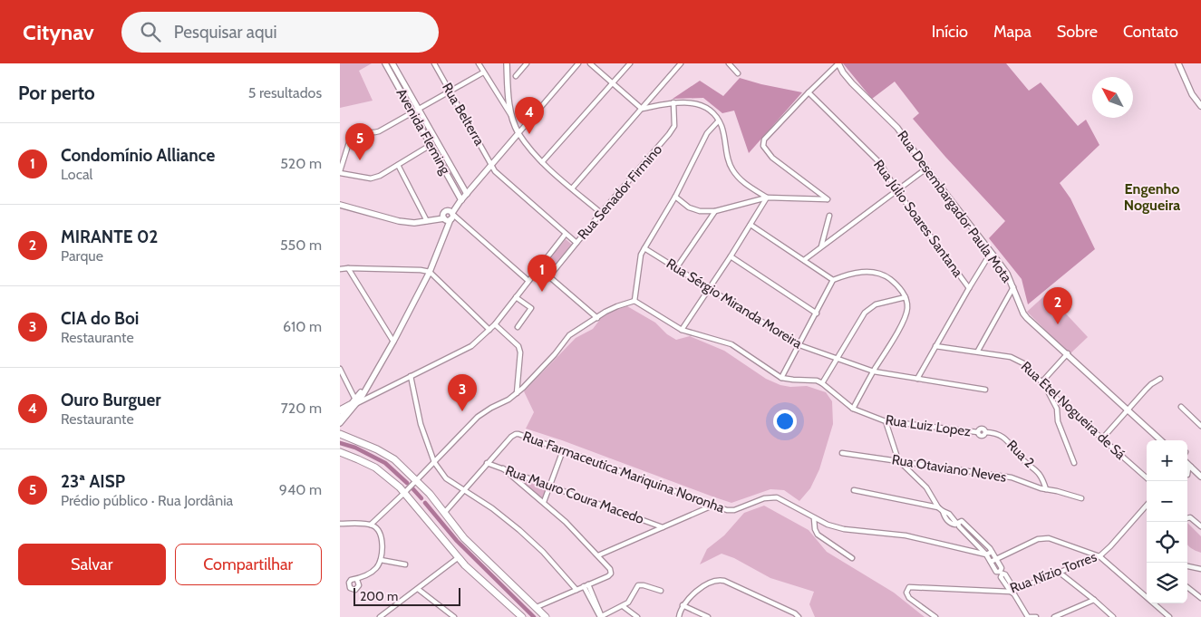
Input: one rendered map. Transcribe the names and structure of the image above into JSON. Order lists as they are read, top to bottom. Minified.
{"streets":{"main road":["Avenida Fleming","Rua Desembargador Paula Mota"],"street":["Rua Belterra","Rua Senador Firmino","Rua Júlio Soares Santana","Rua Sérgio Miranda Moreira","Rua Etel Nogueira de Sá","Rua Luiz Lopez","Rua 2","Rua Otaviano Neves","Rua Farmaceutica Mariquina Noronha","Rua Mauro Coura Macedo","Rua Nízio Torres"]},"crossings":[["Rua Belterra","Rua Senador Firmino"],["Rua Luiz Lopez","Rua 2"],["Rua 2","Rua Otaviano Neves"],["Rua Farmaceutica Mariquina Noronha","Rua Mauro Coura Macedo"]],"districts":["Engenho Nogueira"],"scale_bar":"200 m","north":"top left","page":{"header":"Citynav","search":"Pesquisar aqui","nav":["Início","Mapa","Sobre","Contato"],"heading":["Por perto","5 resultados"],"pins":["4","5","1","2","3"],"list":[{"mark":"1","name":"Condomínio Alliance","note":"Local","value":"520 m"},{"mark":"2","name":"MIRANTE 02","note":"Parque","value":"550 m"},{"mark":"3","name":"CIA do Boi","note":"Restaurante","value":"610 m"},{"mark":"4","name":"Ouro Burguer","note":"Restaurante","value":"720 m"},{"mark":"5","name":"23ª AISP","note":"Prédio público · Rua Jordânia","value":"940 m"}],"map_buttons":["+","−"],"buttons":["Salvar","Compartilhar"],"scale":"200 m"}}
